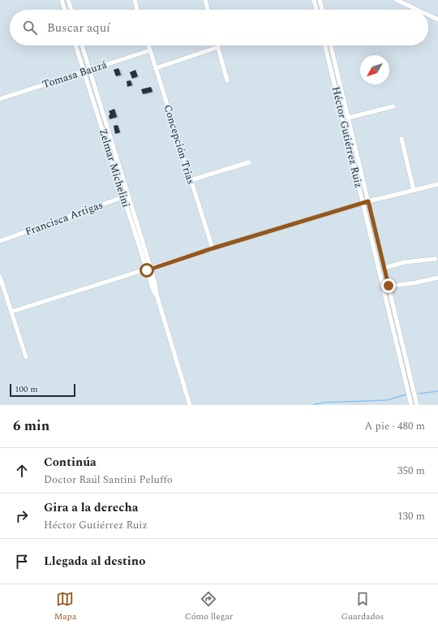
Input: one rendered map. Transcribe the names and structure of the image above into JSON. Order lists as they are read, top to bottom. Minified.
{"streets":{"street":["Tomasa Bauzá","Héctor Gutiérrez Ruiz","Concepción Trias","Zelmar Michelini","Francisca Artigas"]},"crossings":[["Tomasa Bauzá","Concepción Trias"],["Tomasa Bauzá","Zelmar Michelini"],["Zelmar Michelini","Francisca Artigas"]],"scale_bar":"100 m","north":"bottom left","page":{"search":"Buscar aquí","scale":"100 m","heading":["6 min","A pie · 480 m"],"list":[["Continúa","Doctor Raúl Santini Peluffo","350 m"],["Gira a la derecha","Héctor Gutiérrez Ruiz","130 m"],"Llegada al destino"],"nav":["Mapa","Cómo llegar","Guardados"]}}
